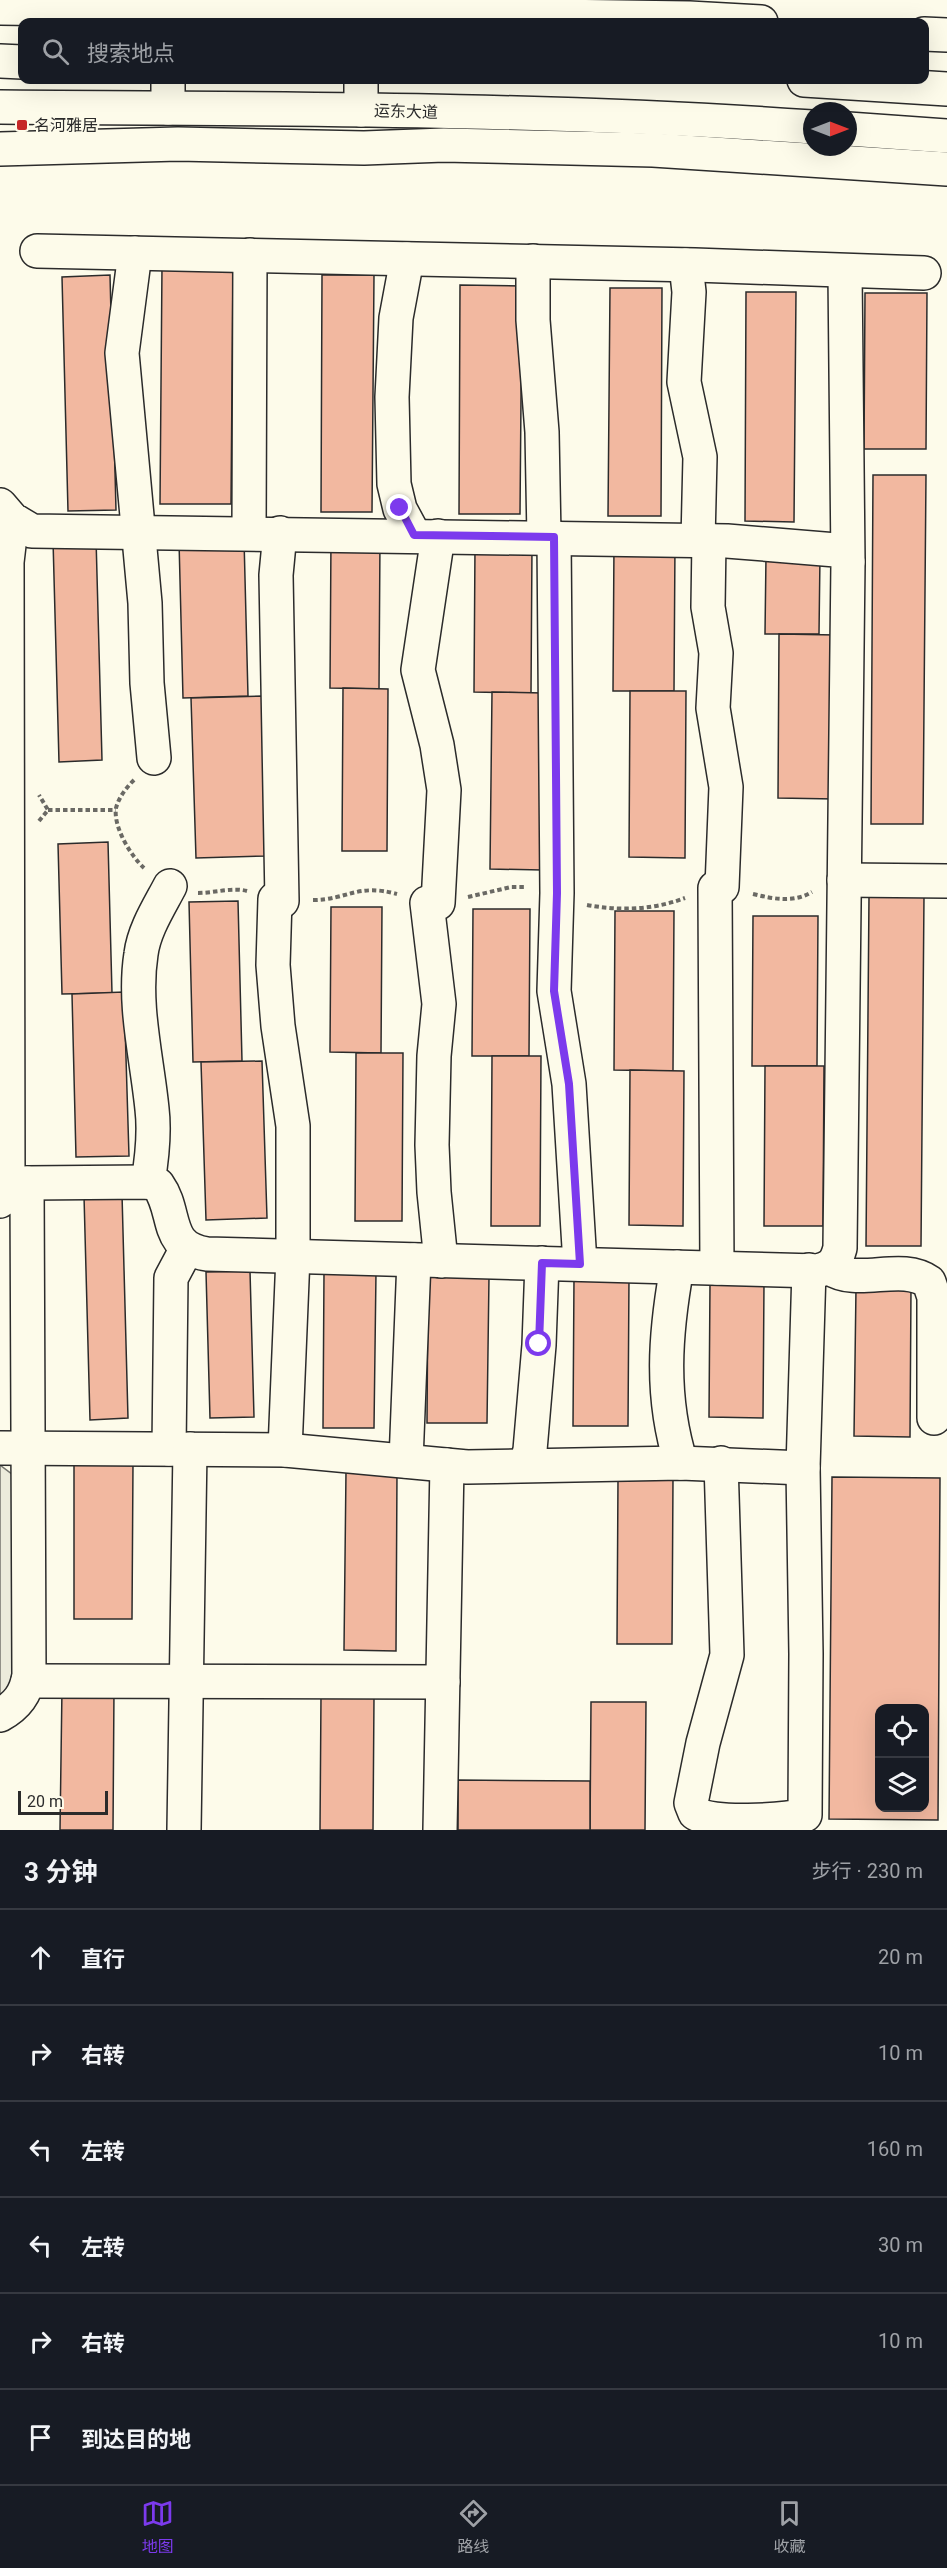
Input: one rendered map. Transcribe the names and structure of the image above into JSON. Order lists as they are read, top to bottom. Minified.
{"streets":{"main road":["运东大道"]},"places":{"transit":["名河雅居"]},"scale_bar":"20 m","north":"right","page":{"search":"搜索地点","scale":"20 m","heading":["3 分钟","步行 · 230 m"],"list":[["直行","20 m"],["右转","10 m"],["左转","160 m"],["左转","30 m"],["右转","10 m"],"到达目的地"],"nav":["地图","路线","收藏"]}}
